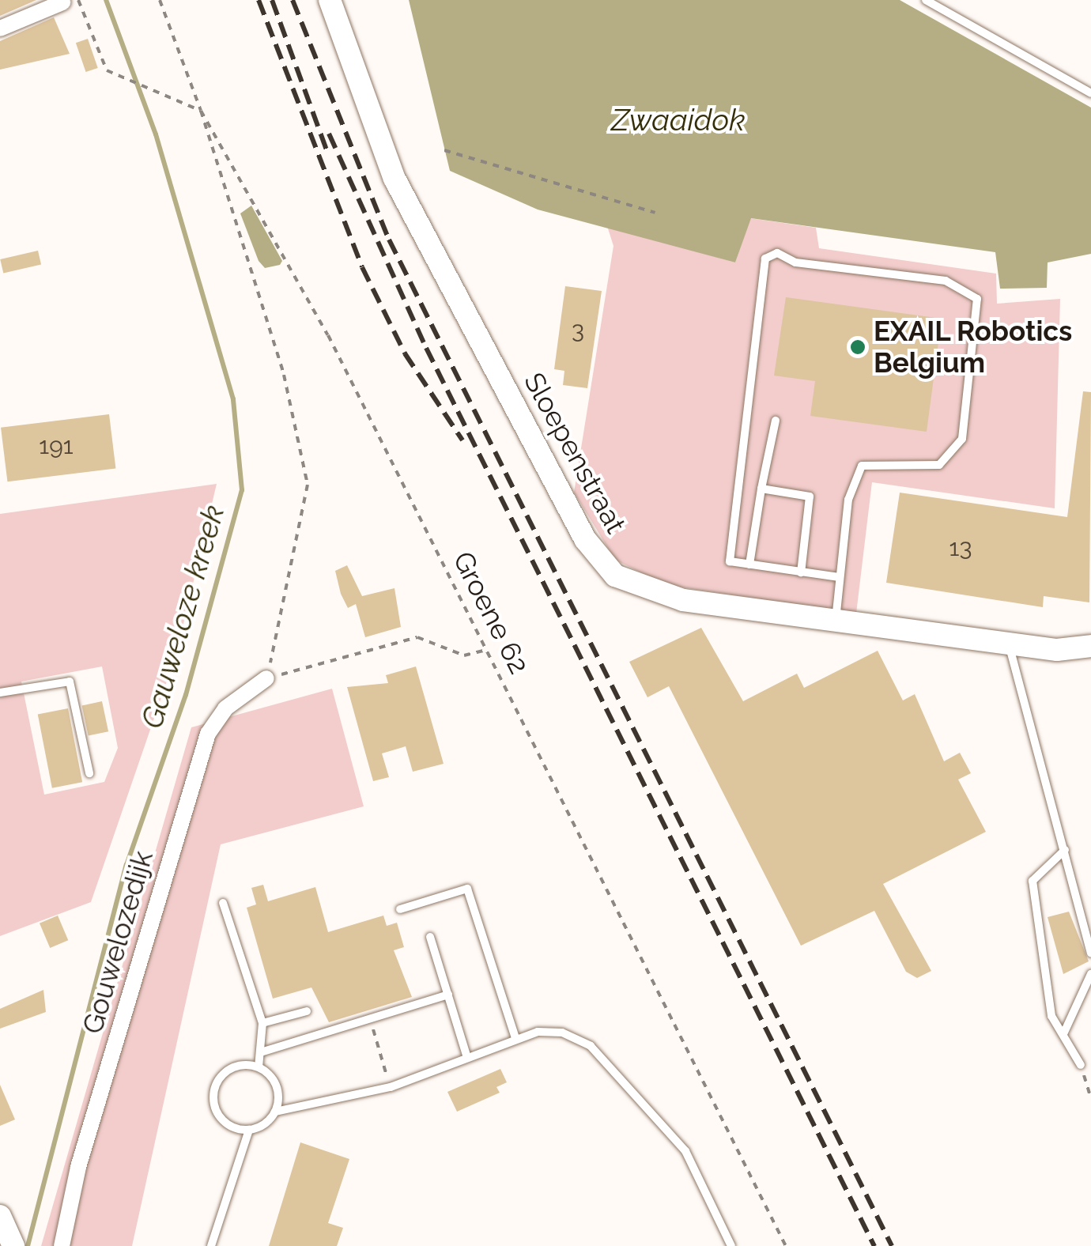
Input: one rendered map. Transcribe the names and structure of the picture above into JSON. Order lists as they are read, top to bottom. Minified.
{"streets":{"street":["Sloepenstraat","Gouwelozedijk"],"path":["Groene 62"]},"water":["Zwaaidok","Gauweloze kreek"],"places":["EXAIL Robotics Belgium"],"house_numbers":["3","191","13"]}
